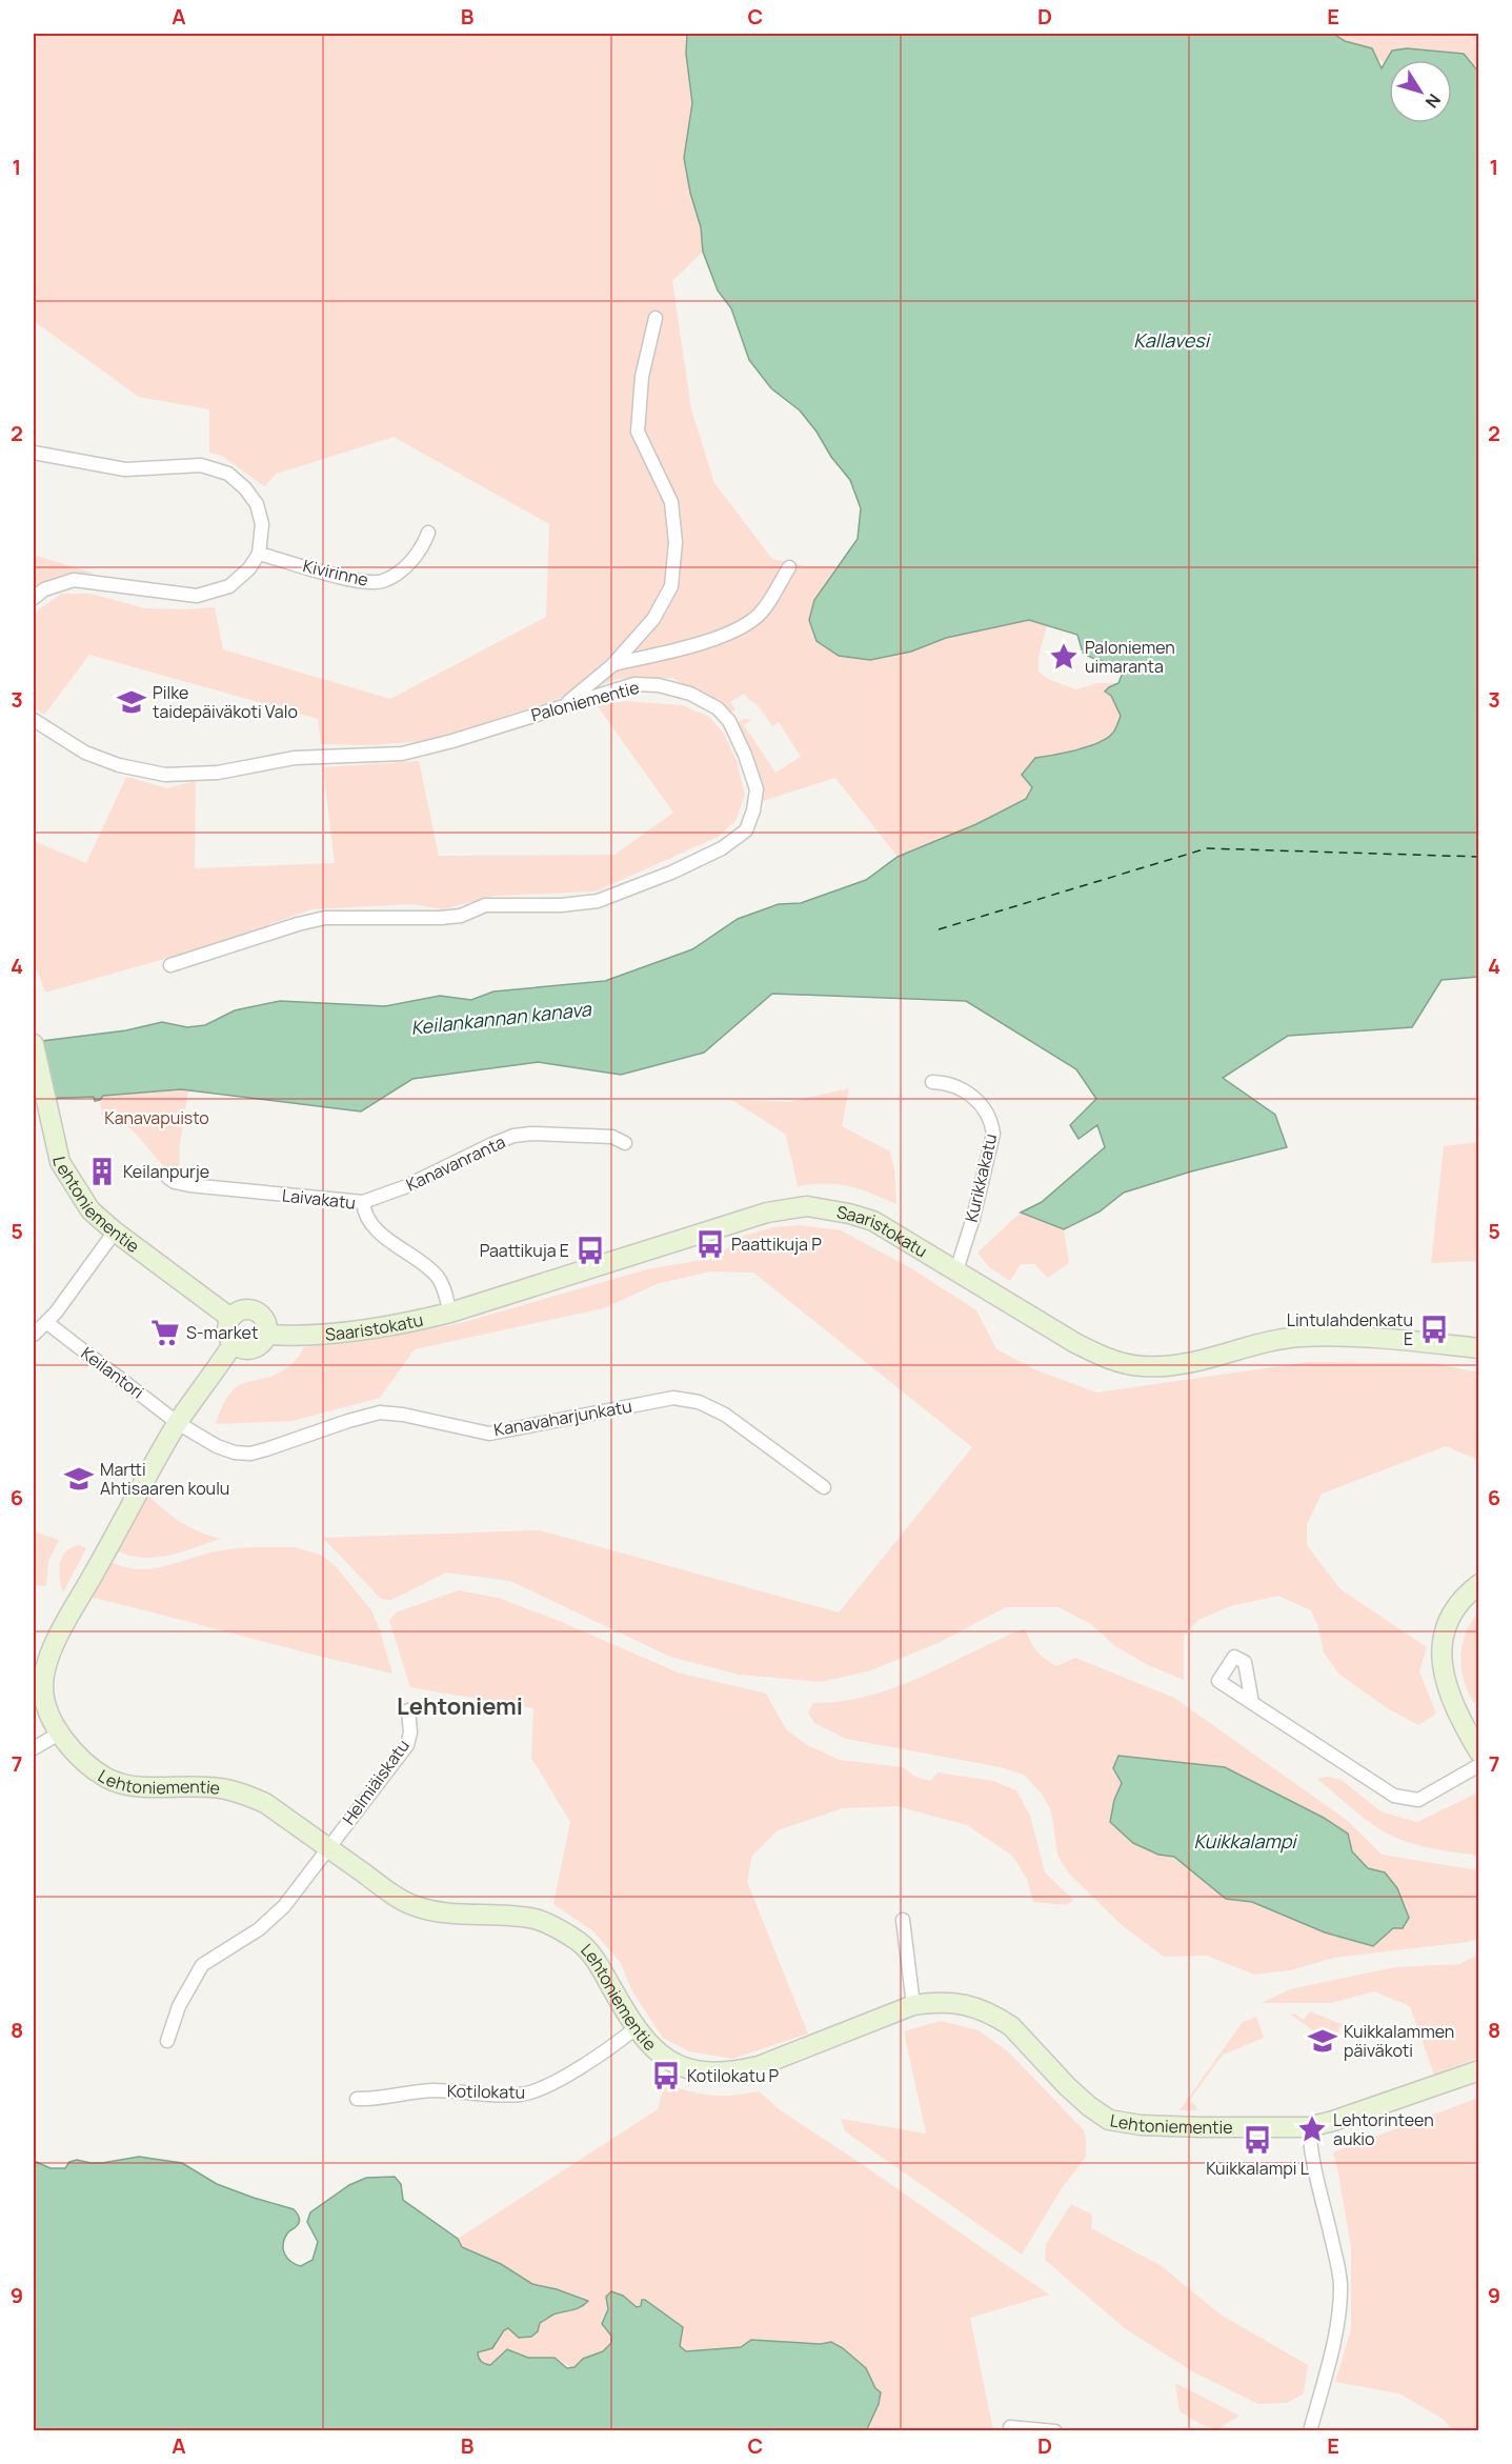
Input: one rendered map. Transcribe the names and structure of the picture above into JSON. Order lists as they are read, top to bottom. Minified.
{"streets":{"street":["Kivirinne","Paloniementie","Kanavanranta","Kurikkakatu","Laivakatu","Lehtoniementie","Saaristokatu","Keilantori","Kanavaharjunkatu","Helmiäiskatu","Kotilokatu"]},"crossings":[["Kanavanranta","Laivakatu"],["Kurikkakatu","Saaristokatu"],["Laivakatu","Saaristokatu"],["Lehtoniementie","Saaristokatu"],["Lehtoniementie","Keilantori"],["Lehtoniementie","Kanavaharjunkatu"],["Lehtoniementie","Helmiäiskatu"],["Lehtoniementie","Kotilokatu"],["Keilantori","Kanavaharjunkatu"]],"districts":["Lehtoniemi"],"water":["Kallavesi","Keilankannan kanava","Kuikkalampi"],"parks":["Kanavapuisto"],"places":{"place":["Paloniemen uimaranta","Lehtorinteen aukio"],"school or university":["Pilke taidepäiväkoti Valo","Martti Ahtisaaren koulu","Kuikkalammen päiväkoti"],"building":["Keilanpurje"],"bus stop":["Paattikuja P","Paattikuja E","Lintulahdenkatu E","Kotilokatu P","Kuikkalampi L"],"supermarket":["S-market"]},"north":"bottom right","grid":{"columns":["A","B","C","D","E"],"rows":["1","2","3","4","5","6","7","8","9"]}}
